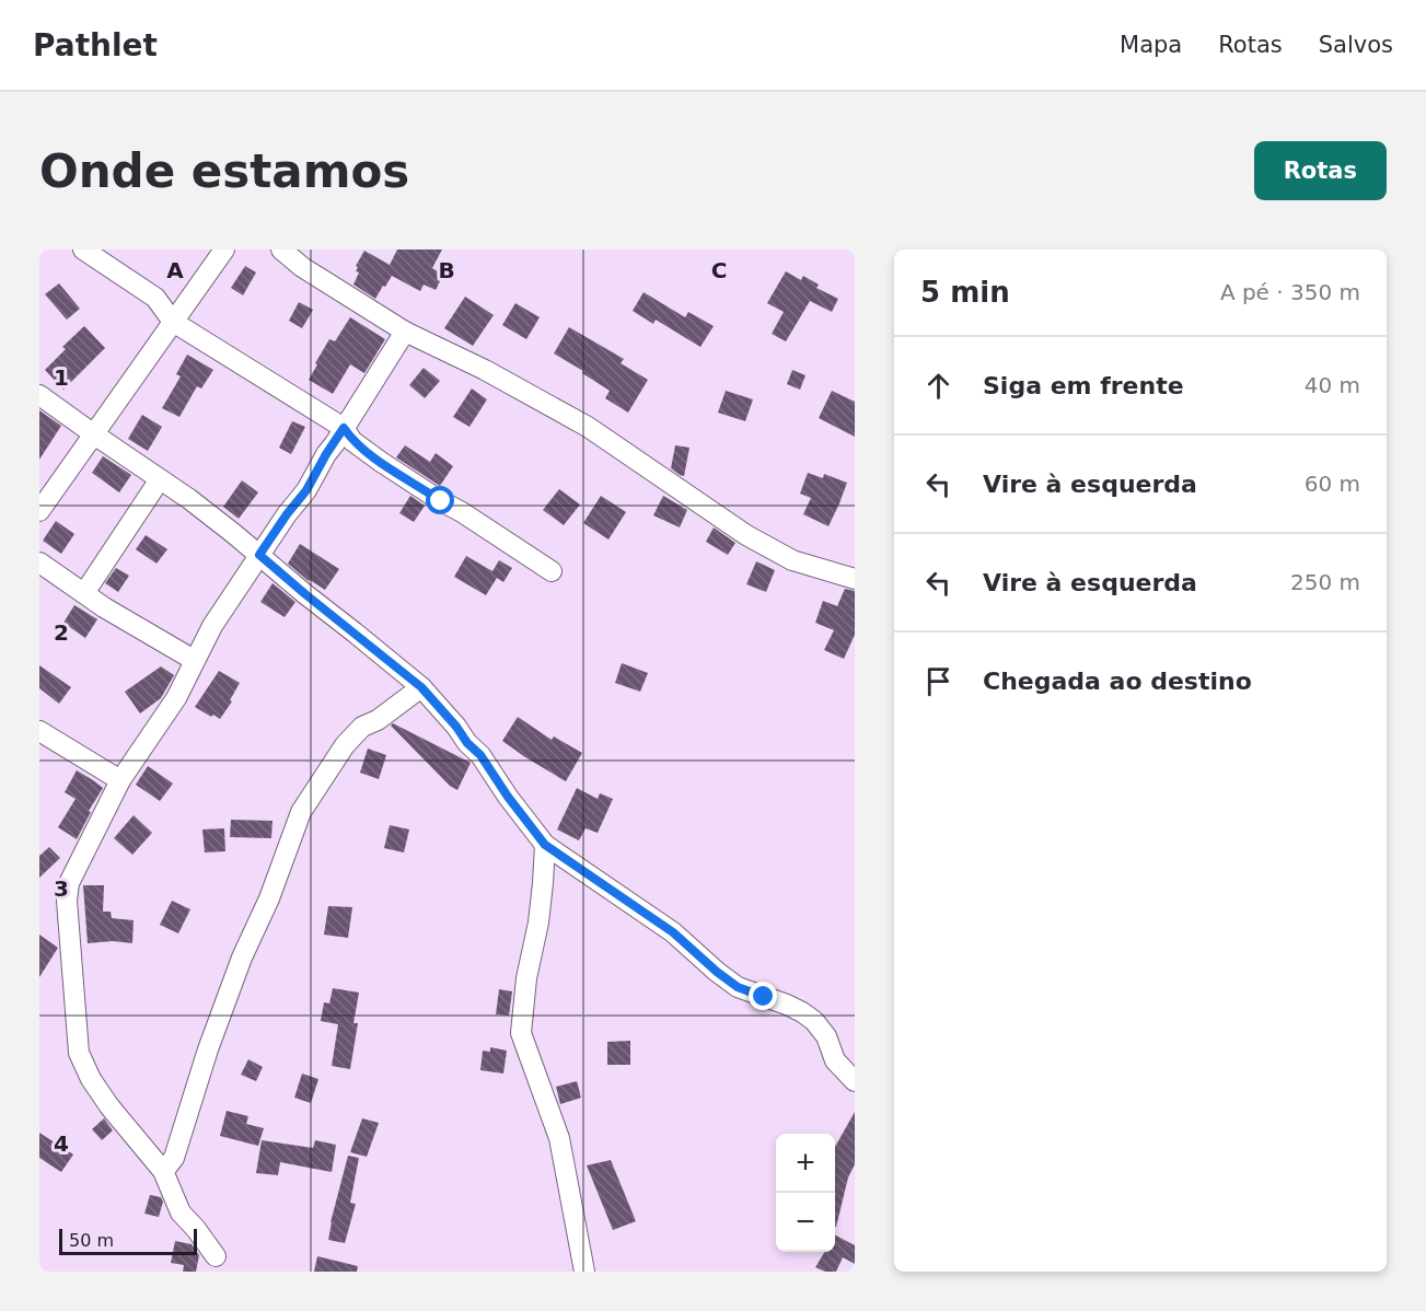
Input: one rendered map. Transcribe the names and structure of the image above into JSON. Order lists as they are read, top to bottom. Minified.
{"scale_bar":"50 m","page":{"header":"Pathlet","nav":["Mapa","Rotas","Salvos"],"buttons":"Rotas","title":"Onde estamos","heading":["5 min","A pé · 350 m"],"list":[["Siga em frente","40 m"],["Vire à esquerda","60 m"],["Vire à esquerda","250 m"],"Chegada ao destino"],"map_buttons":["+","−"],"scale":"50 m"},"grid":{"columns":["A","B","C"],"rows":["1","2","3","4"]}}
